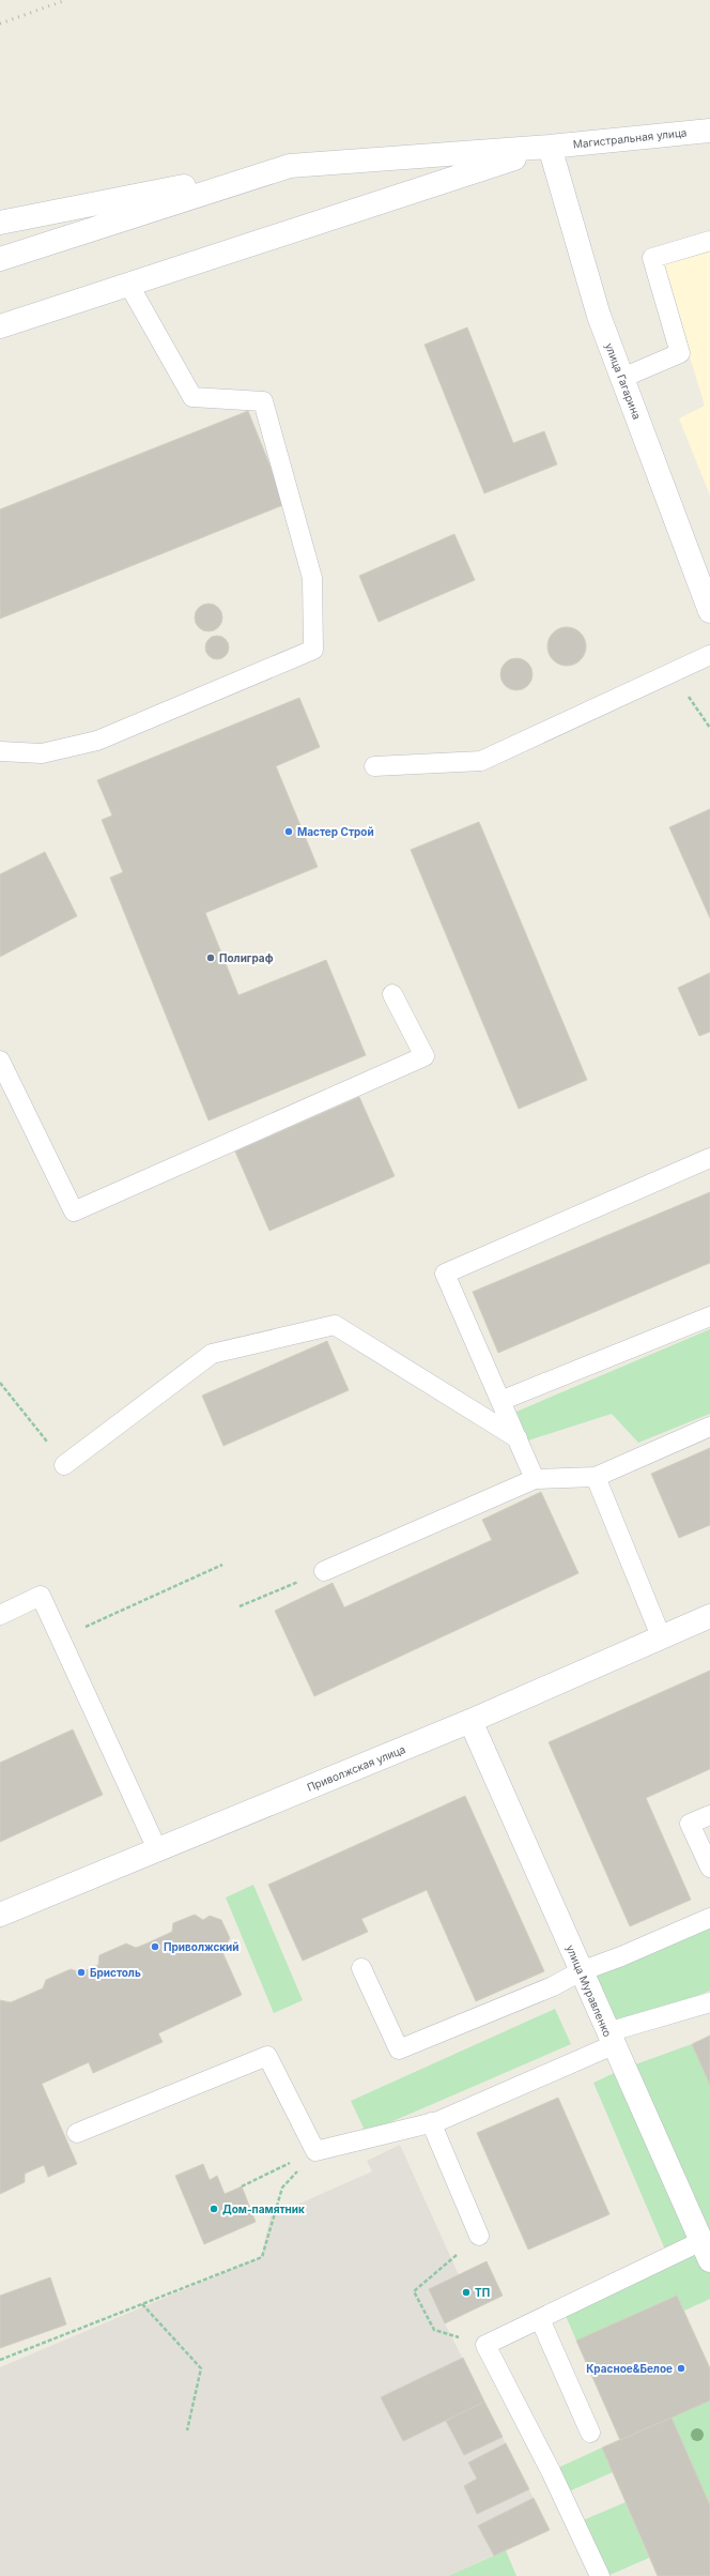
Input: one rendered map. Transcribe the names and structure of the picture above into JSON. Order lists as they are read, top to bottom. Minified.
{"streets":{"street":["Магистральная улица","улица Гагарина","Приволжская улица","улица Муравленко"]},"crossings":[["Магистральная улица","улица Гагарина"],["Приволжская улица","улица Муравленко"]],"places":["Мастер Строй","Полиграф","Приволжский","Бристоль","Дом-памятник","ТП","Красное&Белое"]}
